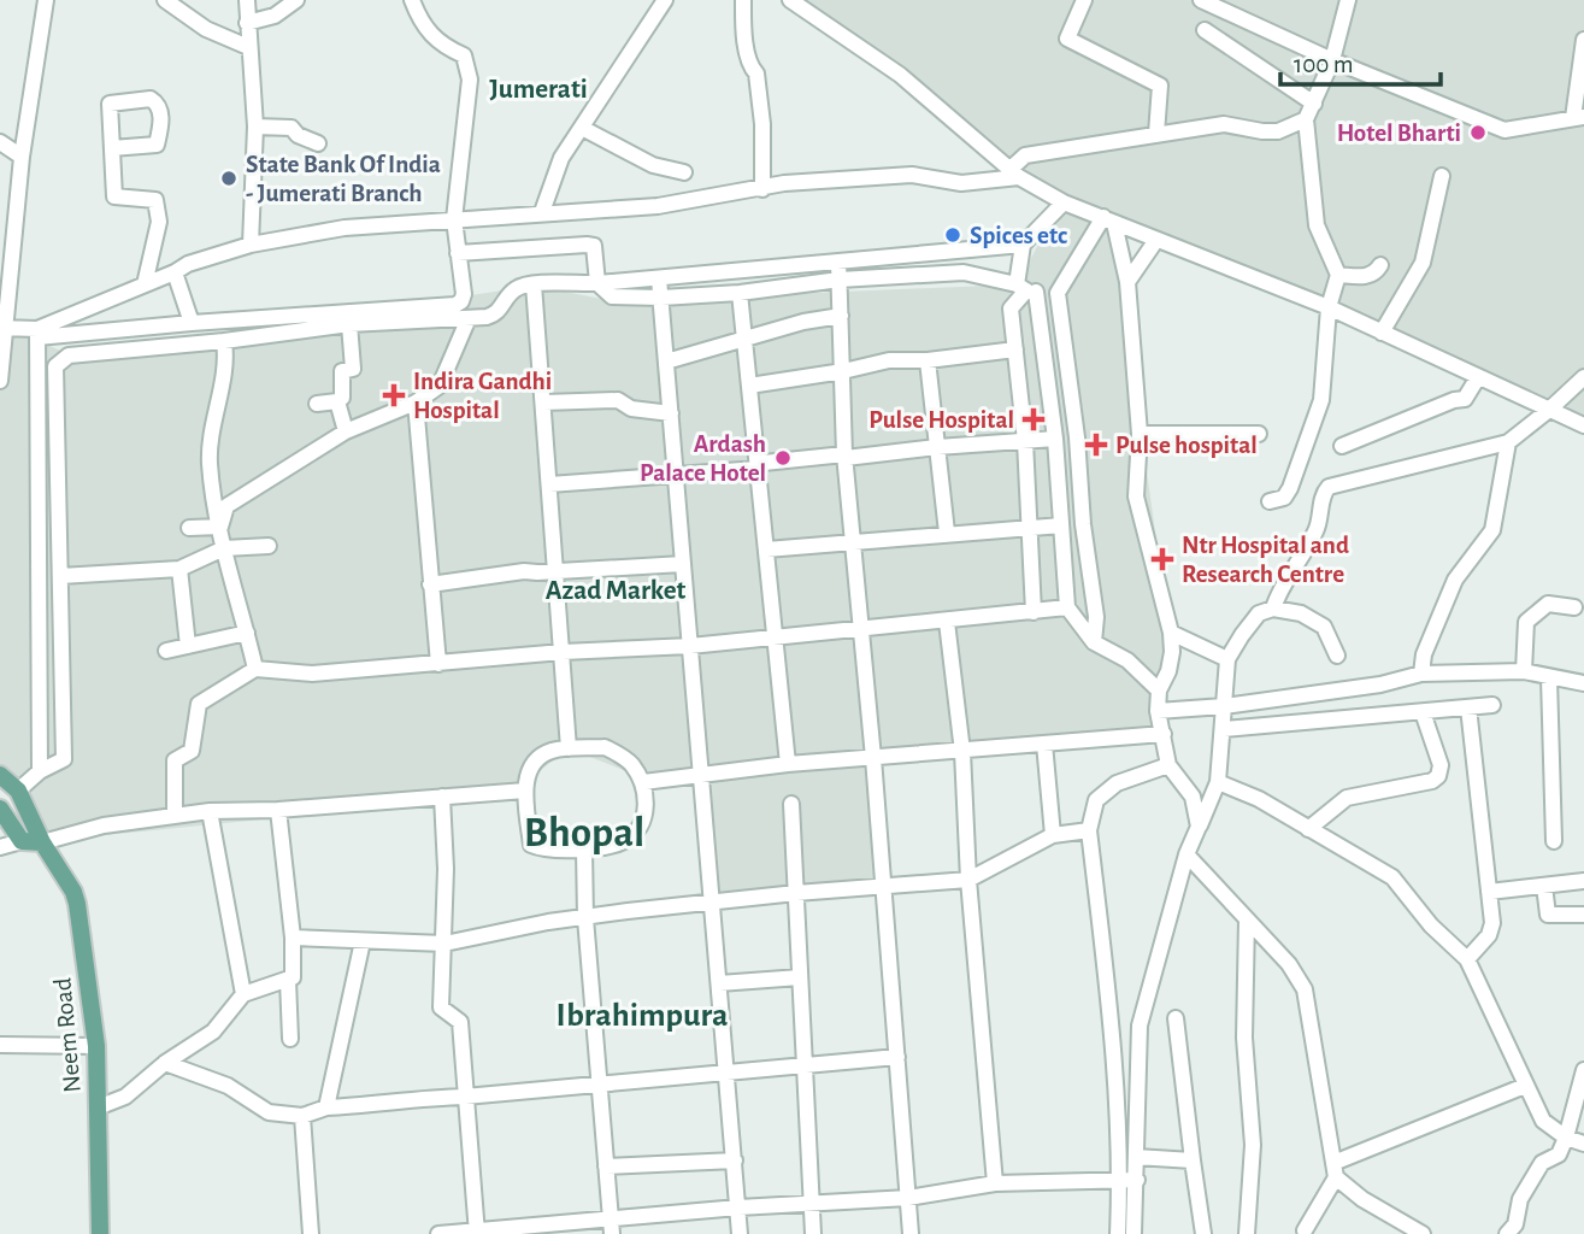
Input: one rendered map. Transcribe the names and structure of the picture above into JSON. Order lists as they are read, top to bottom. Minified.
{"streets":{"main road":["Neem Road"]},"districts":["Jumerati","Azad Market","Bhopal","Ibrahimpura"],"places":{"other":["Hotel Bharti","State Bank Of India - Jumerati Branch","Spices etc","Ardash Palace Hotel"],"health":["Indira Gandhi Hospital","Pulse Hospital","Pulse hospital","Ntr Hospital and Research Centre"]},"scale_bar":"100 m"}
